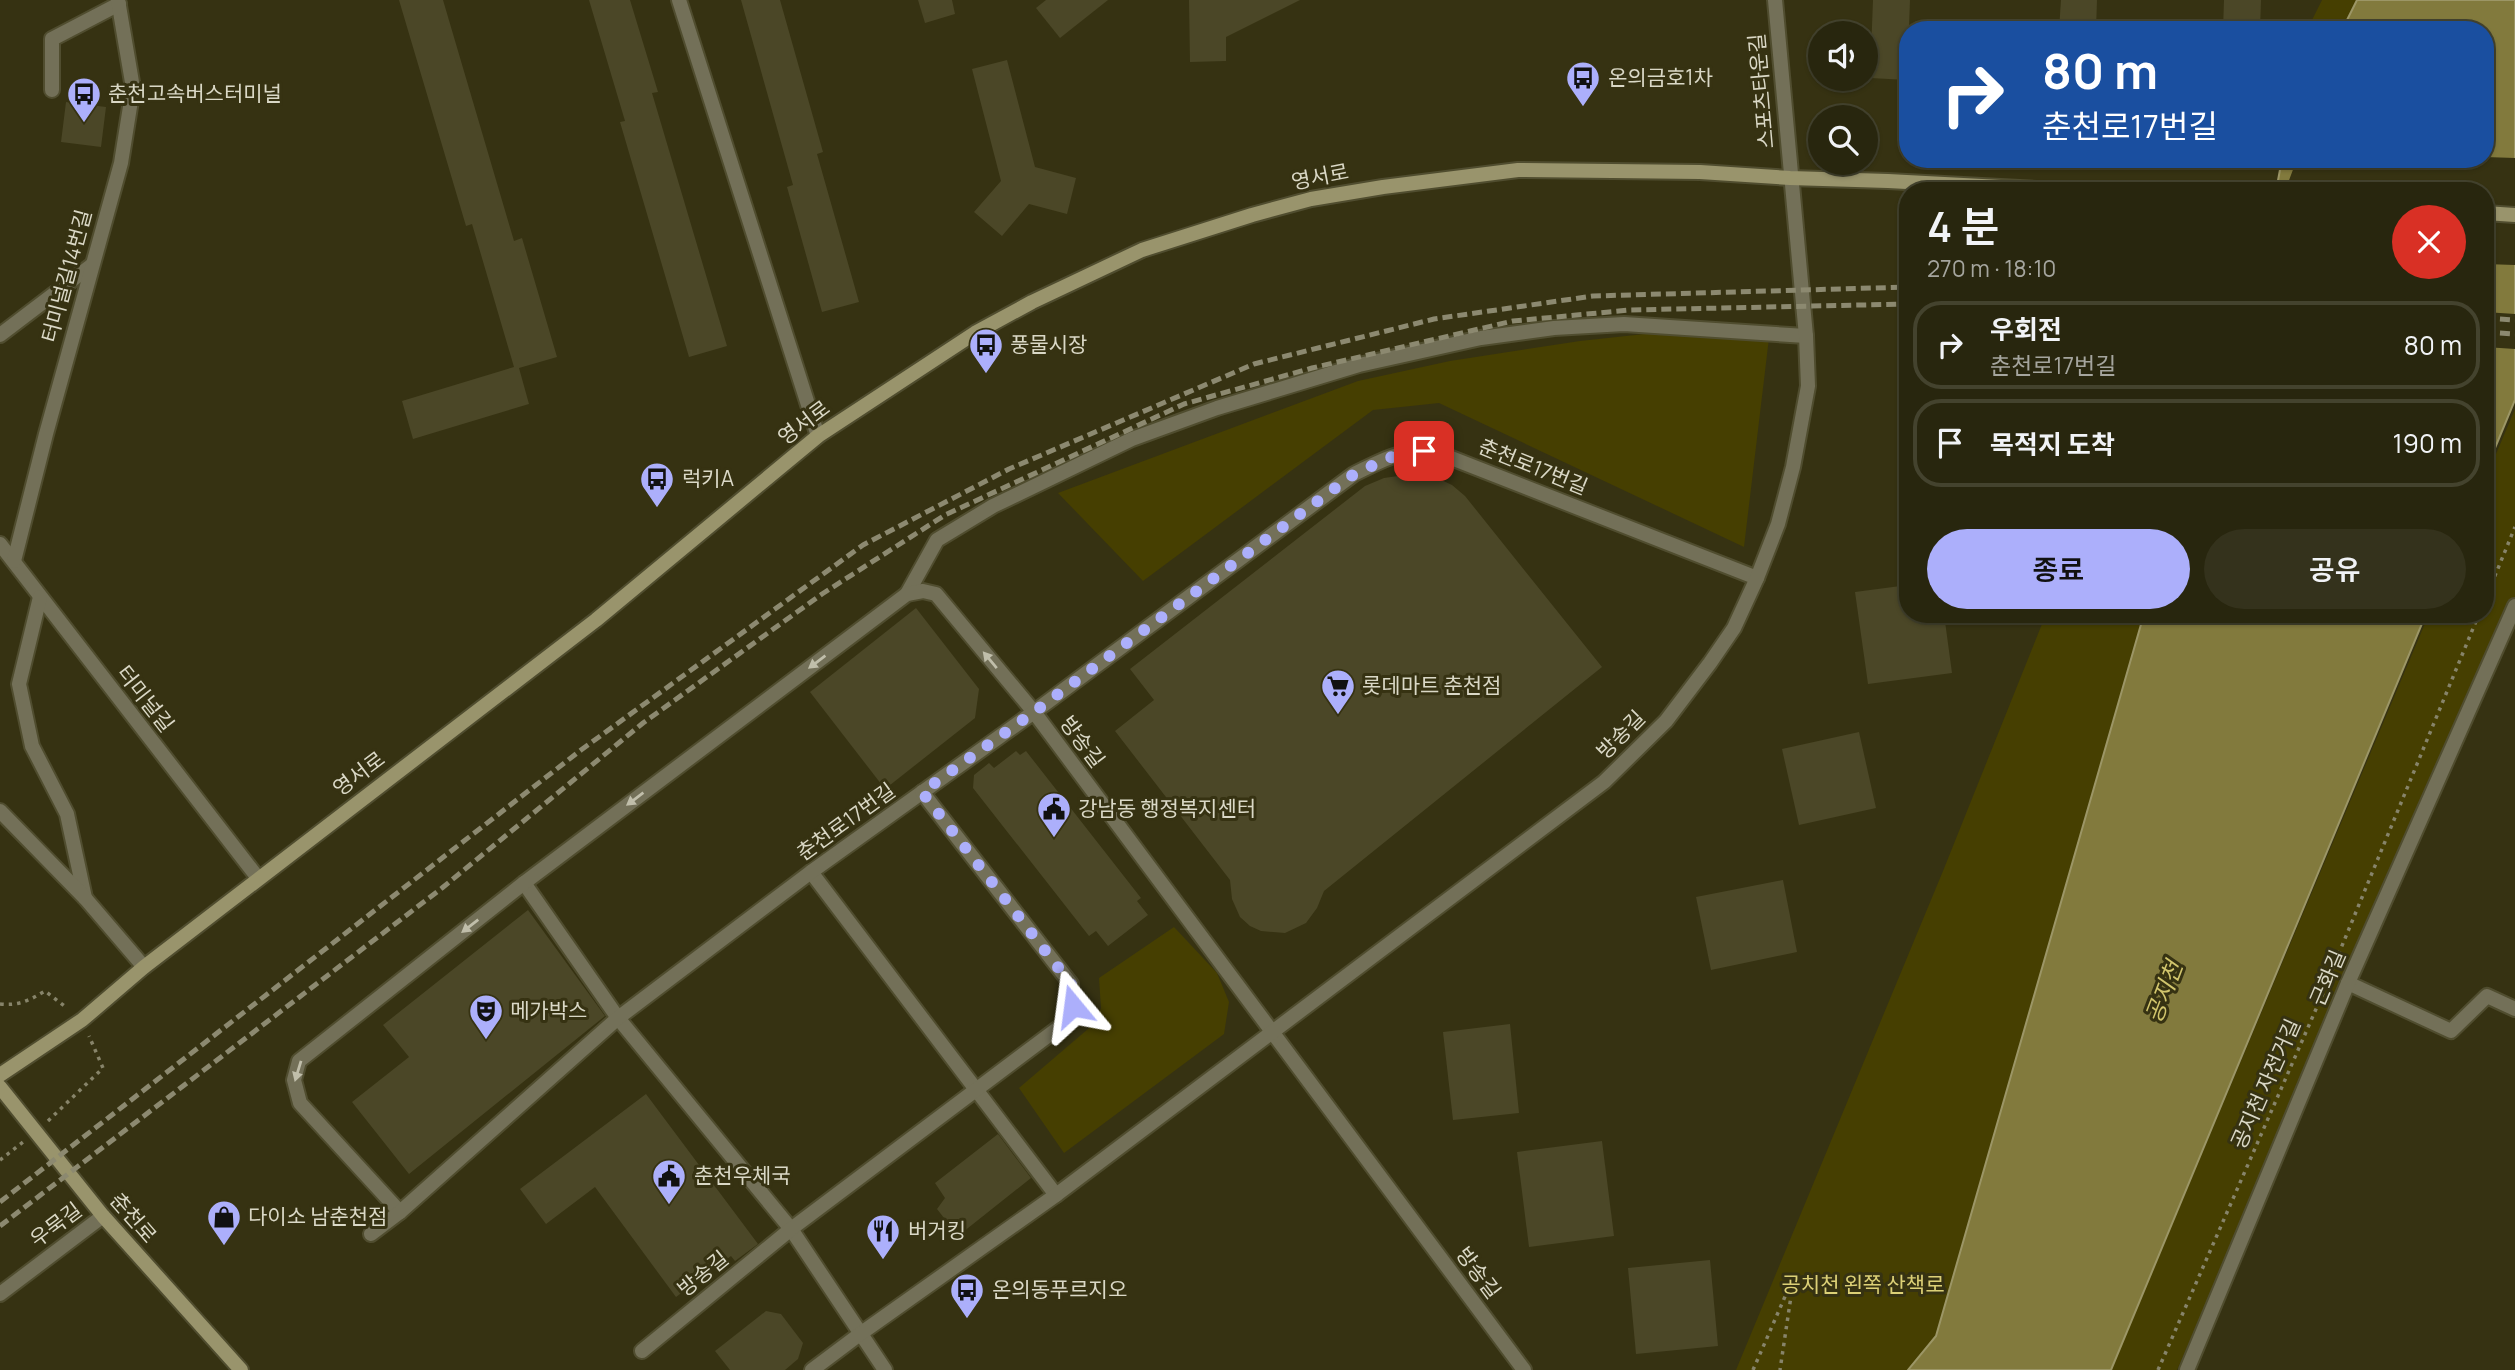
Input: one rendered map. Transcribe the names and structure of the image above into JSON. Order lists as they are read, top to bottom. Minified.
{"streets":{"street":["스포츠타운길","영서로","터미널길14번길","춘천로17번길","터미널길","방송길","근화길","춘천로","우묵길"],"path":["공지천 자전거길"]},"crossings":[["스포츠타운길","영서로"],["영서로","터미널길"],["터미널길14번길","터미널길"],["춘천로17번길","방송길"],["춘천로","우묵길"]],"water":["공지천"],"parks":["공치천 왼쪽 산책로"],"places":{"bus stop":["온의금호1차","춘천고속버스터미널","풍물시장","럭키A","온의동푸르지오"],"supermarket":["롯데마트 춘천점"],"public building":["강남동 행정복지센터","춘천우체국"],"theatre":["메가박스"],"shop":["다이소 남춘천점"],"restaurant":["버거킹"]},"page":{"turn":["80 m","춘천로17번길"],"heading":["4 분","270 m · 18:10"],"list":[{"name":"우회전","note":"춘천로17번길","value":"80 m"},{"name":"목적지 도착","value":"190 m"}],"buttons":["종료","공유"]}}
